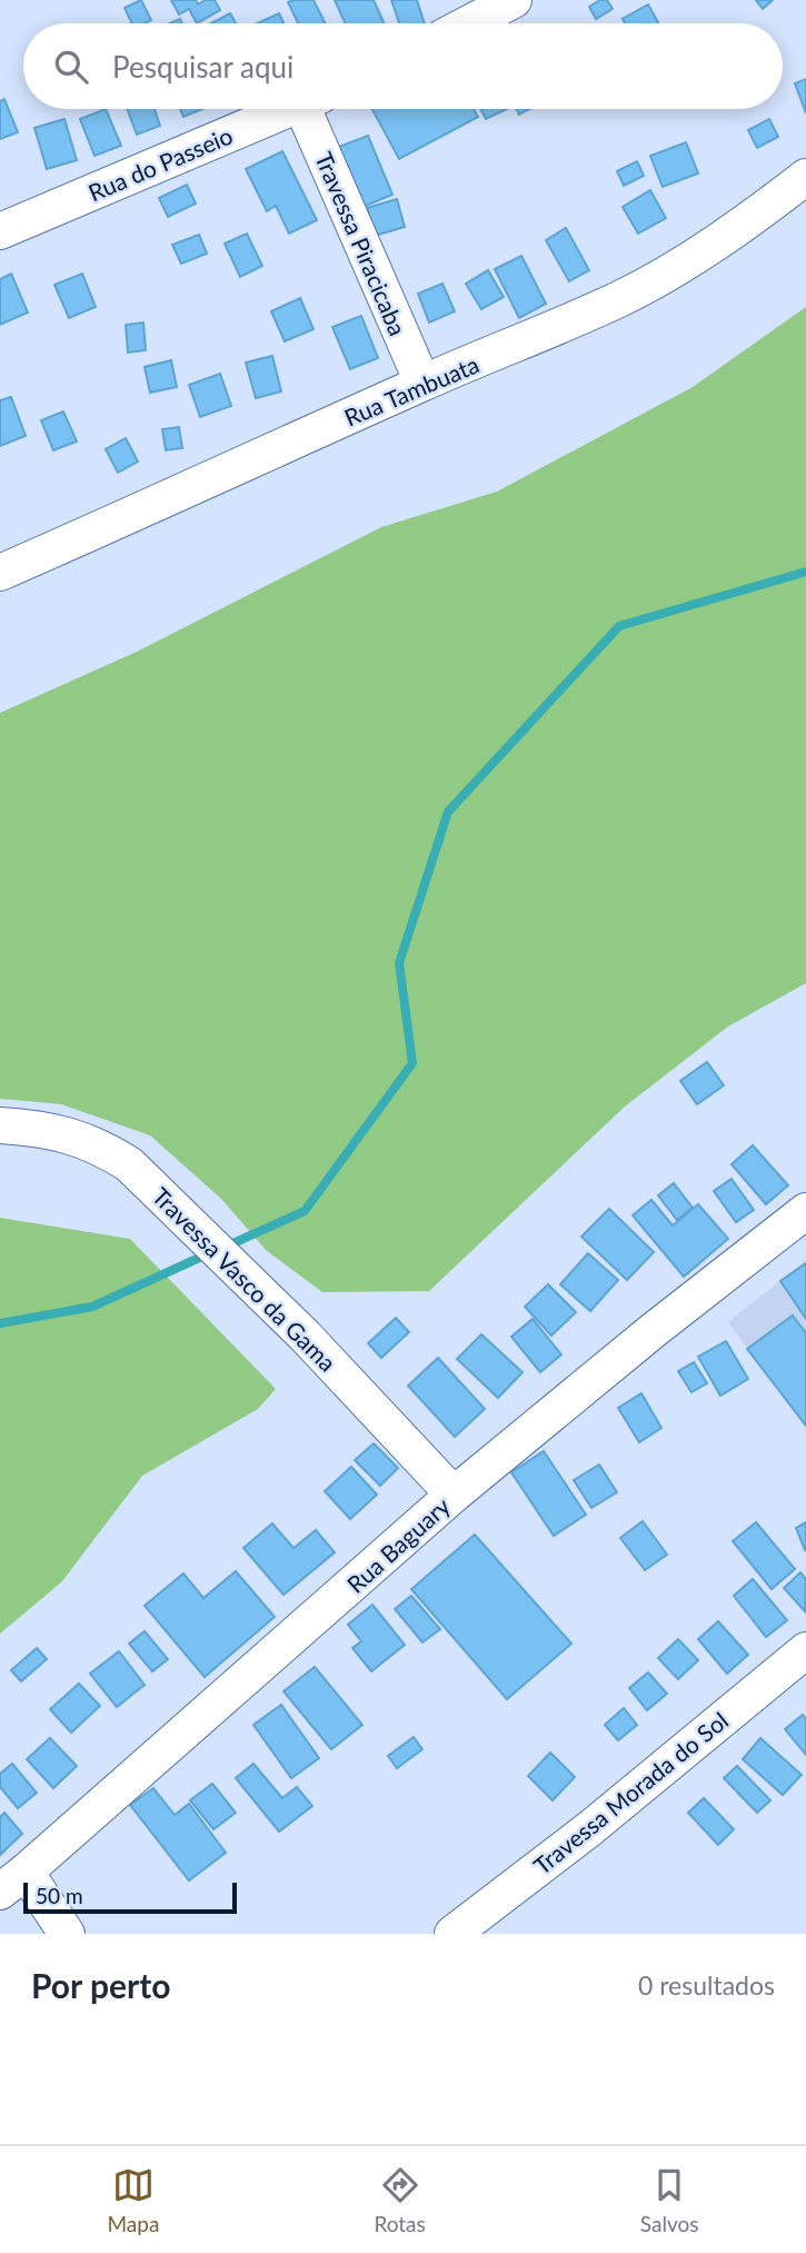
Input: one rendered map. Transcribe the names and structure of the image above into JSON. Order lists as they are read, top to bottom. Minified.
{"streets":{"street":["Rua do Passeio","Travessa Piracicaba","Rua Tambuata","Travessa Vasco da Gama","Rua Baguary","Travessa Morada do Sol"]},"crossings":[["Travessa Piracicaba","Rua Tambuata"],["Travessa Vasco da Gama","Rua Baguary"]],"scale_bar":"50 m","page":{"search":"Pesquisar aqui","scale":"50 m","heading":["Por perto","0 resultados"],"nav":["Mapa","Rotas","Salvos"]}}
